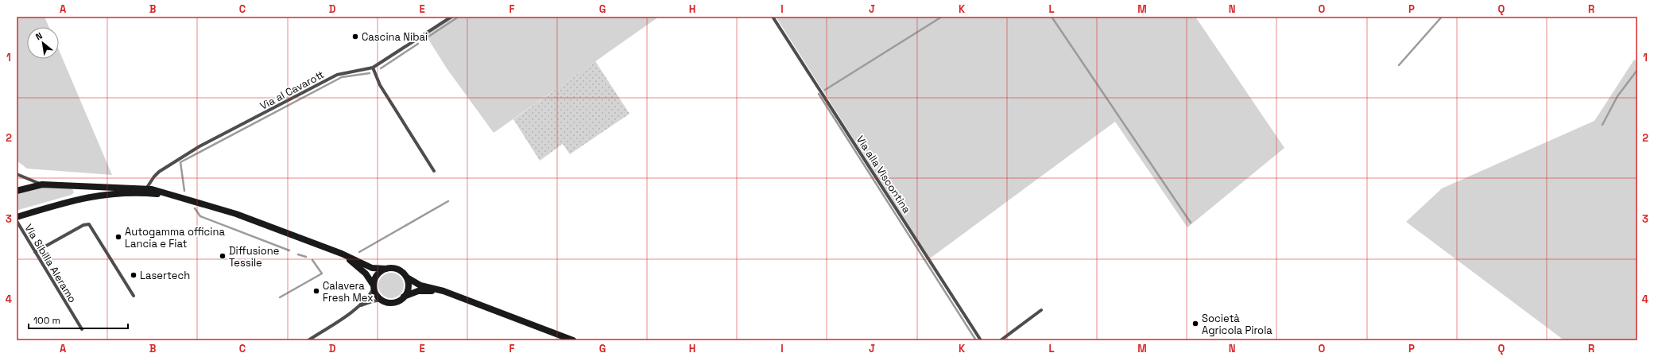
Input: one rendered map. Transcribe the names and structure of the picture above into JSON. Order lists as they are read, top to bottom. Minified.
{"streets":{"street":["Via al Cavarott","Via alla Viscontina","Via Sibilla Aleramo"]},"places":["Cascina Nibai","Autogamma officina Lancia e Fiat","Diffusione Tessile","Lasertech","Calavera Fresh Mex","Società Agricola Pirola"],"scale_bar":"100 m","north":"top left","grid":{"columns":["A","B","C","D","E","F","G","H","I","J","K","L","M","N","O","P","Q","R"],"rows":["1","2","3","4"]}}
